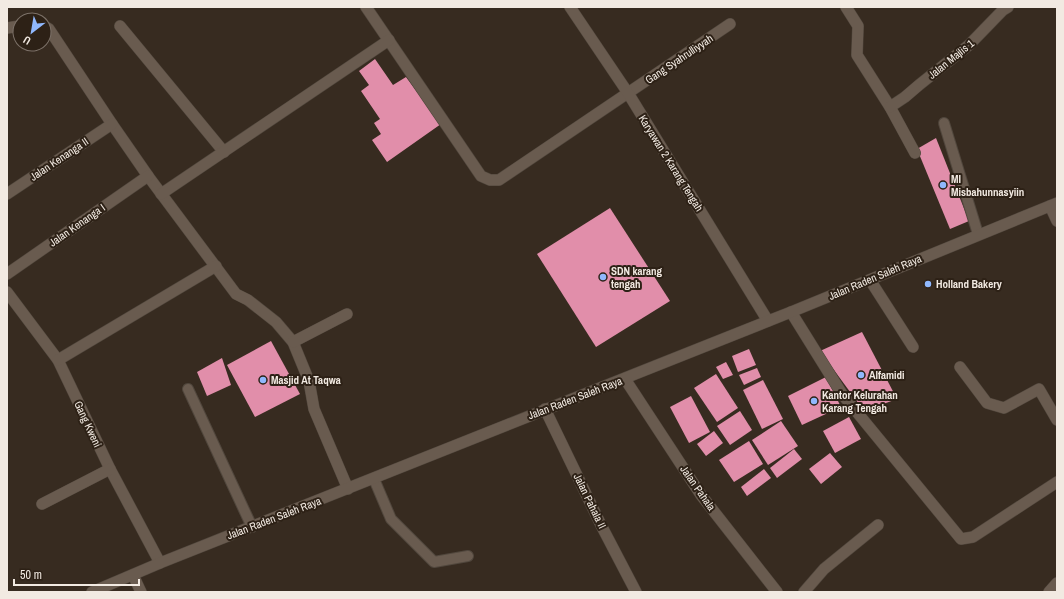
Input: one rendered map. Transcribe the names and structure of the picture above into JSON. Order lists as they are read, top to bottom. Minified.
{"streets":{"street":["Gang Syahrulliyyah","Jalan Majlis 1","Jalan Kenanga II","Karyawan 2 Karang Tengah","Jalan Kenanga I","Jalan Raden Saleh Raya","Gang Kweni","Jalan Pahala","Jalan Pahala II"]},"crossings":[["Gang Syahrulliyyah","Karyawan 2 Karang Tengah"],["Karyawan 2 Karang Tengah","Jalan Raden Saleh Raya"],["Jalan Raden Saleh Raya","Gang Kweni"],["Jalan Raden Saleh Raya","Jalan Pahala"],["Jalan Raden Saleh Raya","Jalan Pahala II"]],"places":["MI Misbahunnasyiin","SDN karang tengah","Holland Bakery","Alfamidi","Masjid At Taqwa","Kantor Kelurahan Karang Tengah"],"scale_bar":"50 m","north":"bottom left"}
